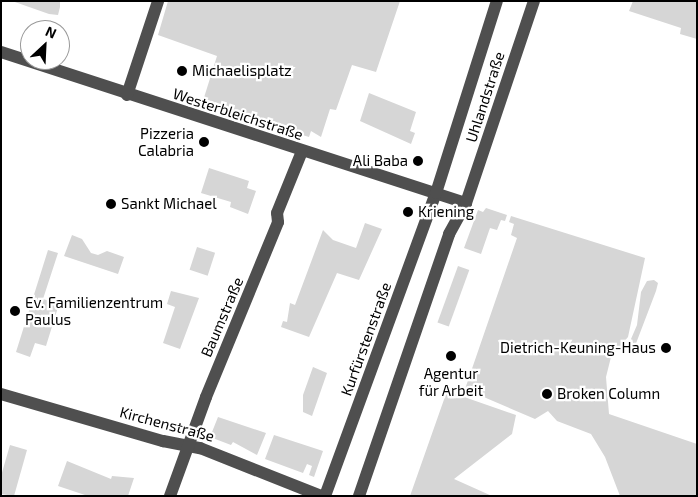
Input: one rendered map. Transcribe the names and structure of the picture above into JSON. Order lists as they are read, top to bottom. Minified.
{"streets":{"street":["Uhlandstraße","Westerbleichstraße","Baumstraße","Kurfürstenstraße","Kirchenstraße"]},"crossings":[["Uhlandstraße","Westerbleichstraße"],["Uhlandstraße","Kurfürstenstraße"],["Westerbleichstraße","Baumstraße"],["Westerbleichstraße","Kurfürstenstraße"],["Baumstraße","Kirchenstraße"]],"places":["Michaelisplatz","Pizzeria Calabria","Ali Baba","Sankt Michael","Kriening","Ev. Familienzentrum Paulus","Dietrich-Keuning-Haus","Agentur für Arbeit","Broken Column"],"north":"top right"}
